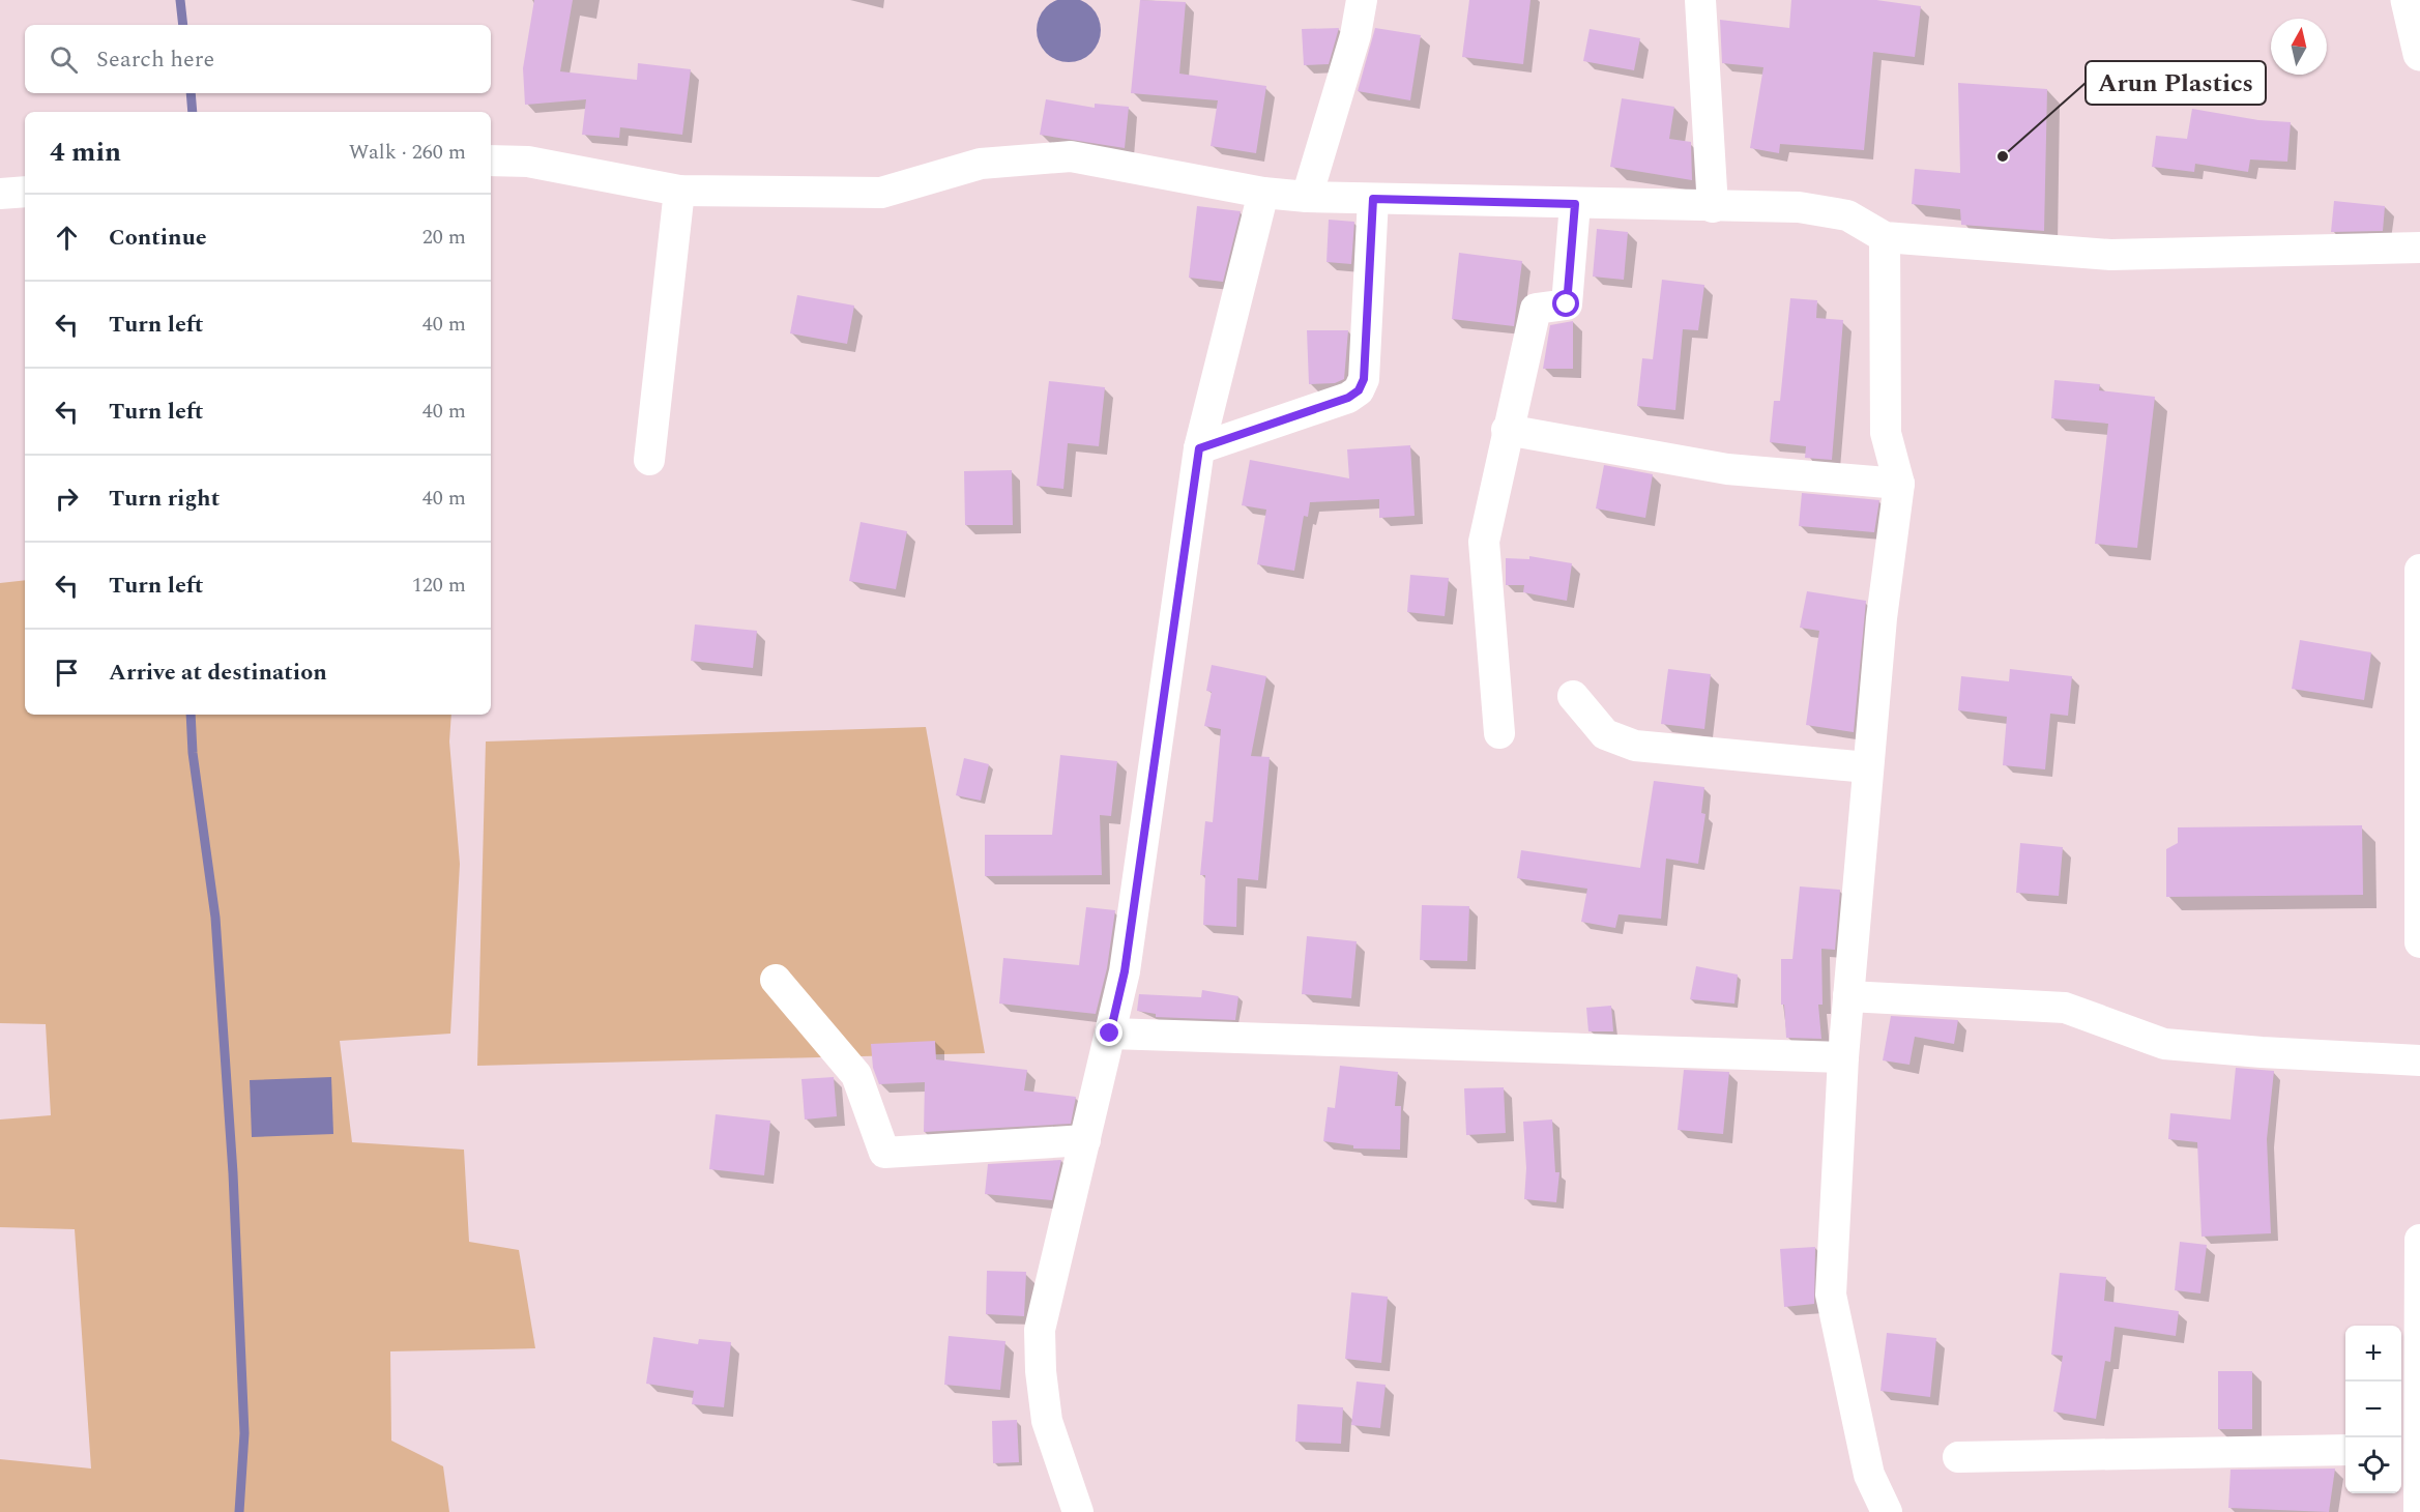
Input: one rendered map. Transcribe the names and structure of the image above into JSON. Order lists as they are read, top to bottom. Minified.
{"places":["Arun Plastics"],"north":"top","page":{"search":"Search here","heading":["4 min","Walk · 260 m"],"list":[["Continue","20 m"],["Turn left","40 m"],["Turn left","40 m"],["Turn right","40 m"],["Turn left","120 m"],"Arrive at destination"],"map_buttons":["+","−"]}}
